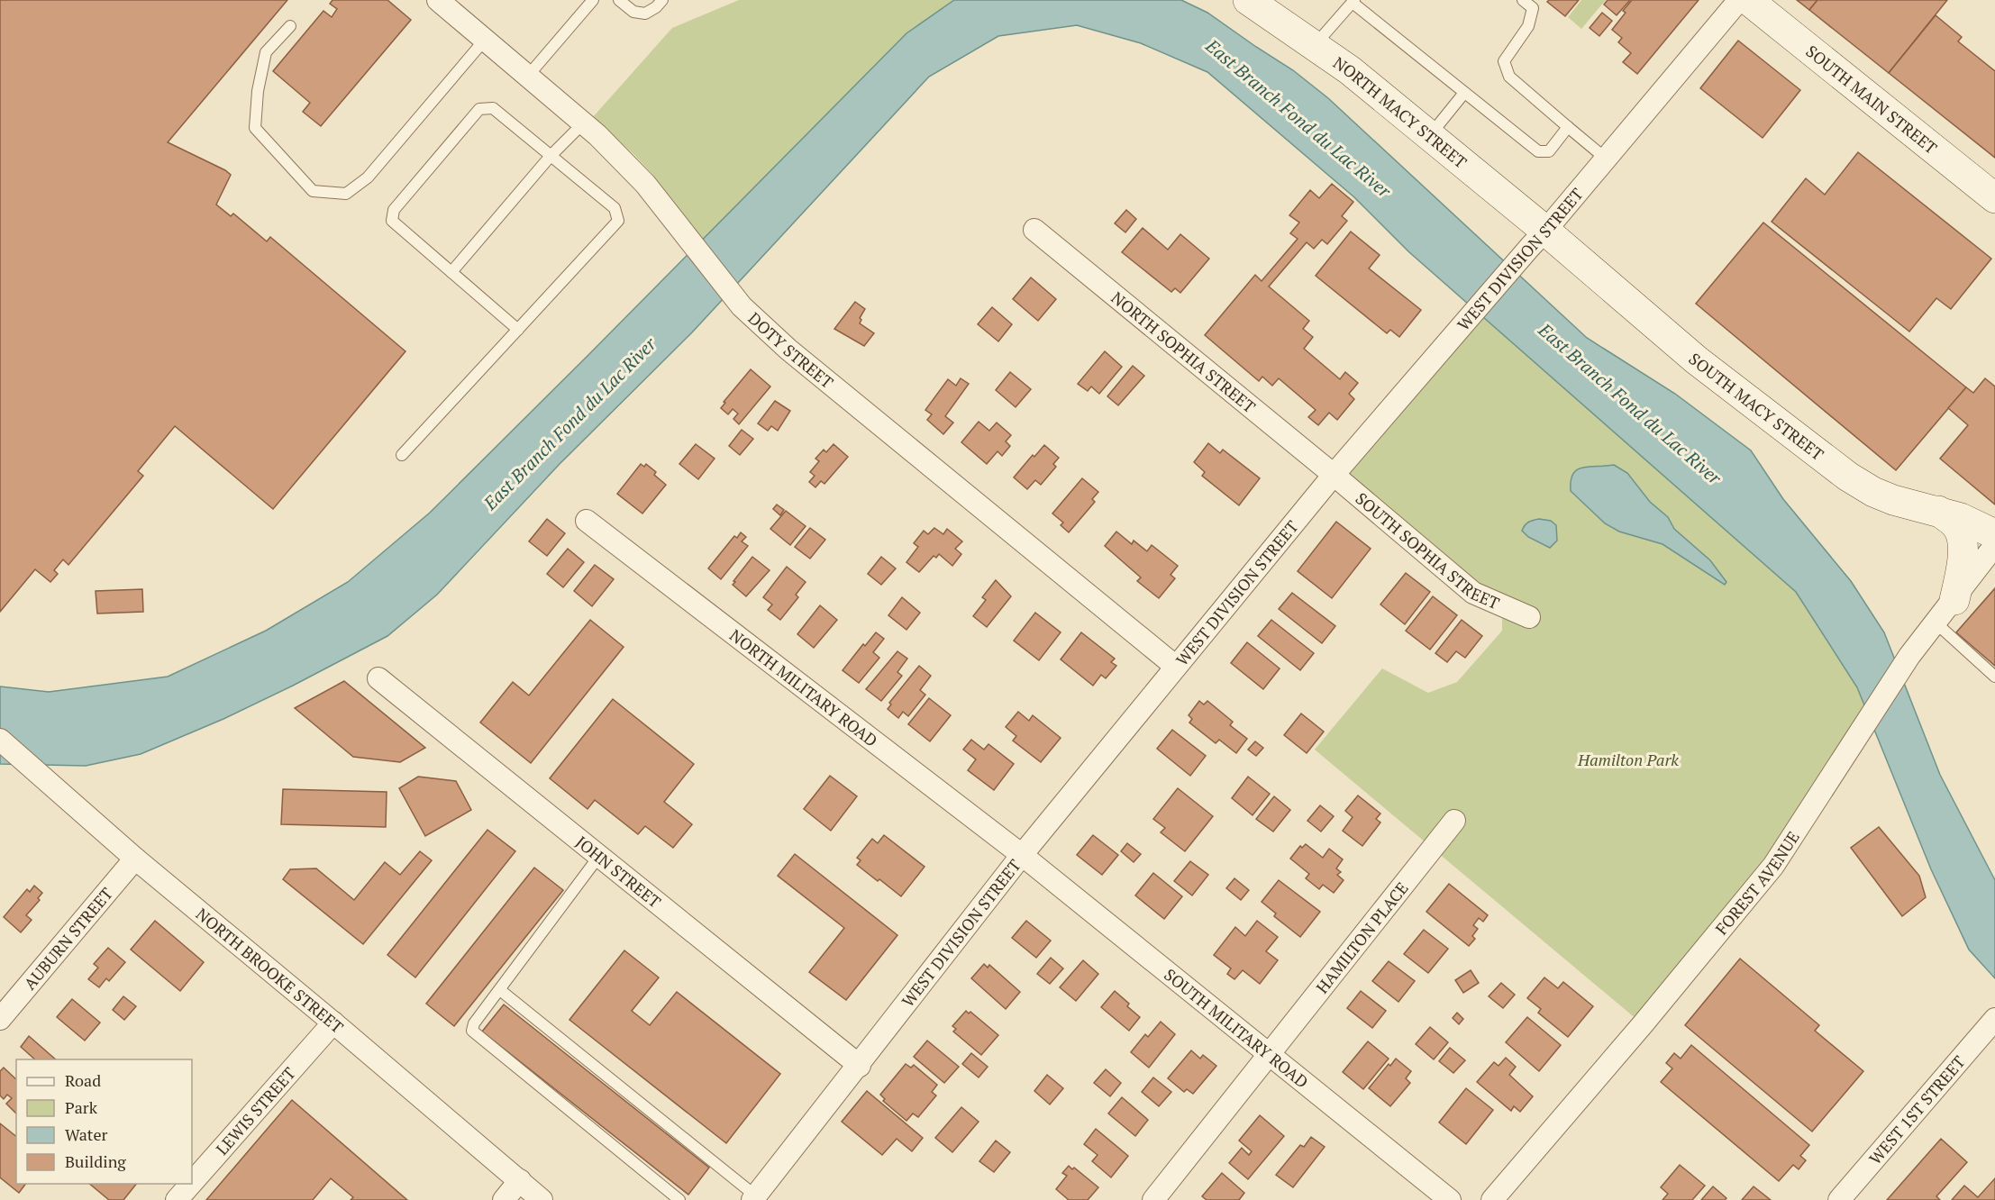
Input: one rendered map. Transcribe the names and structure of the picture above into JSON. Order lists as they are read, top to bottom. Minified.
{"streets":{"main road":["SOUTH MAIN STREET","NORTH MACY STREET","SOUTH MACY STREET"],"street":["WEST DIVISION STREET","DOTY STREET","NORTH SOPHIA STREET","SOUTH SOPHIA STREET","NORTH MILITARY ROAD","JOHN STREET","FOREST AVENUE","HAMILTON PLACE","AUBURN STREET","NORTH BROOKE STREET","SOUTH MILITARY ROAD","WEST 1ST STREET","LEWIS STREET"]},"crossings":[["NORTH MACY STREET","WEST DIVISION STREET"],["NORTH MACY STREET","SOUTH MACY STREET"],["WEST DIVISION STREET","DOTY STREET"],["WEST DIVISION STREET","NORTH SOPHIA STREET"],["WEST DIVISION STREET","SOUTH MACY STREET"],["WEST DIVISION STREET","SOUTH SOPHIA STREET"],["WEST DIVISION STREET","NORTH MILITARY ROAD"],["WEST DIVISION STREET","JOHN STREET"],["WEST DIVISION STREET","SOUTH MILITARY ROAD"],["NORTH SOPHIA STREET","SOUTH SOPHIA STREET"],["NORTH MILITARY ROAD","SOUTH MILITARY ROAD"],["HAMILTON PLACE","SOUTH MILITARY ROAD"],["AUBURN STREET","NORTH BROOKE STREET"],["NORTH BROOKE STREET","LEWIS STREET"]],"water":["East Branch Fond du Lac River"],"parks":["Hamilton Park"],"legend":["Road","Park","Water","Building"]}
